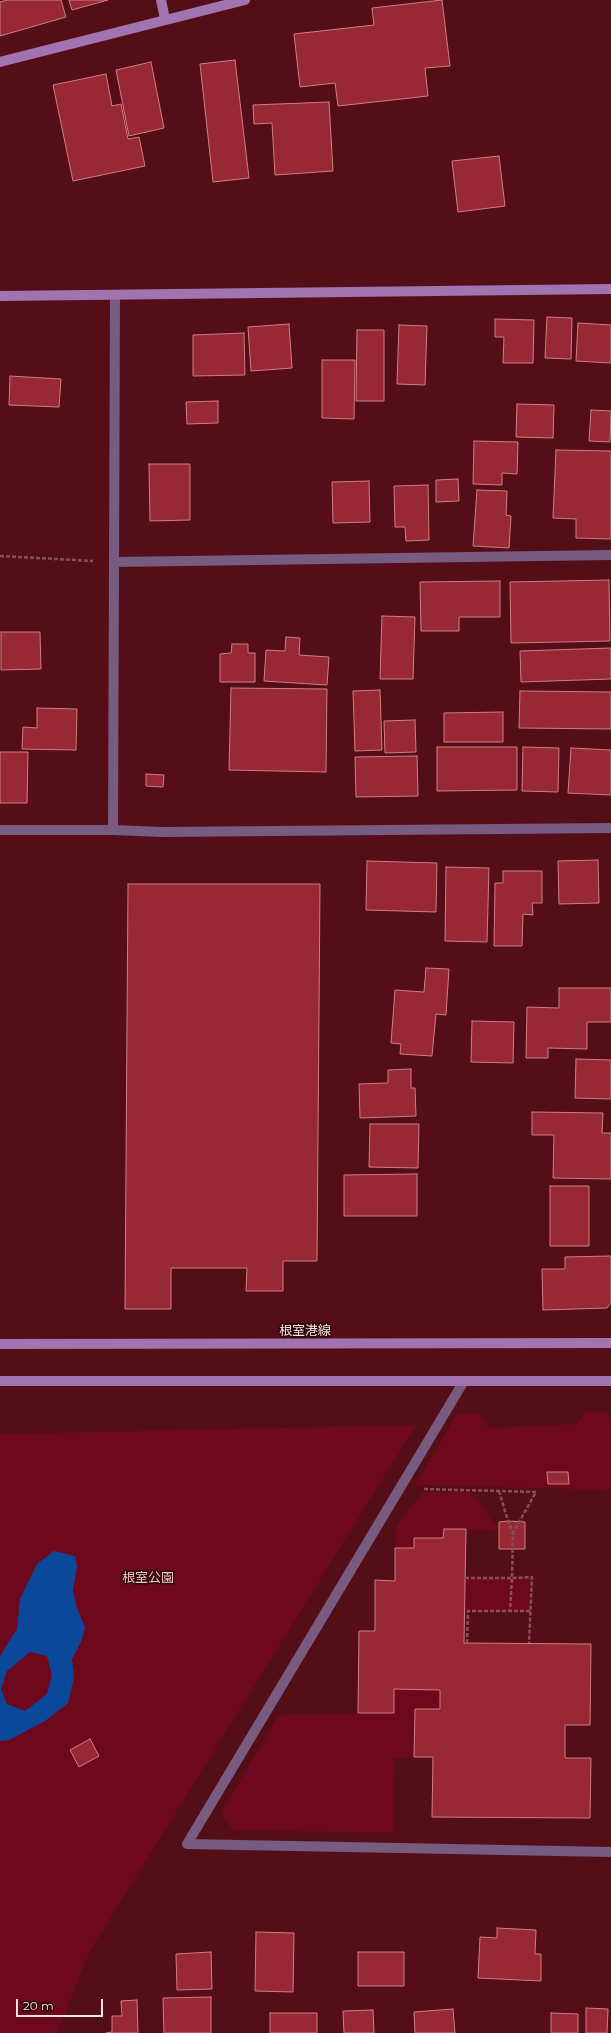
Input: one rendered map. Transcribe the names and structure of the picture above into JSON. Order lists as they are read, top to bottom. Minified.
{"streets":{"main road":["根室港線"]},"parks":["根室公園"],"scale_bar":"20 m"}
